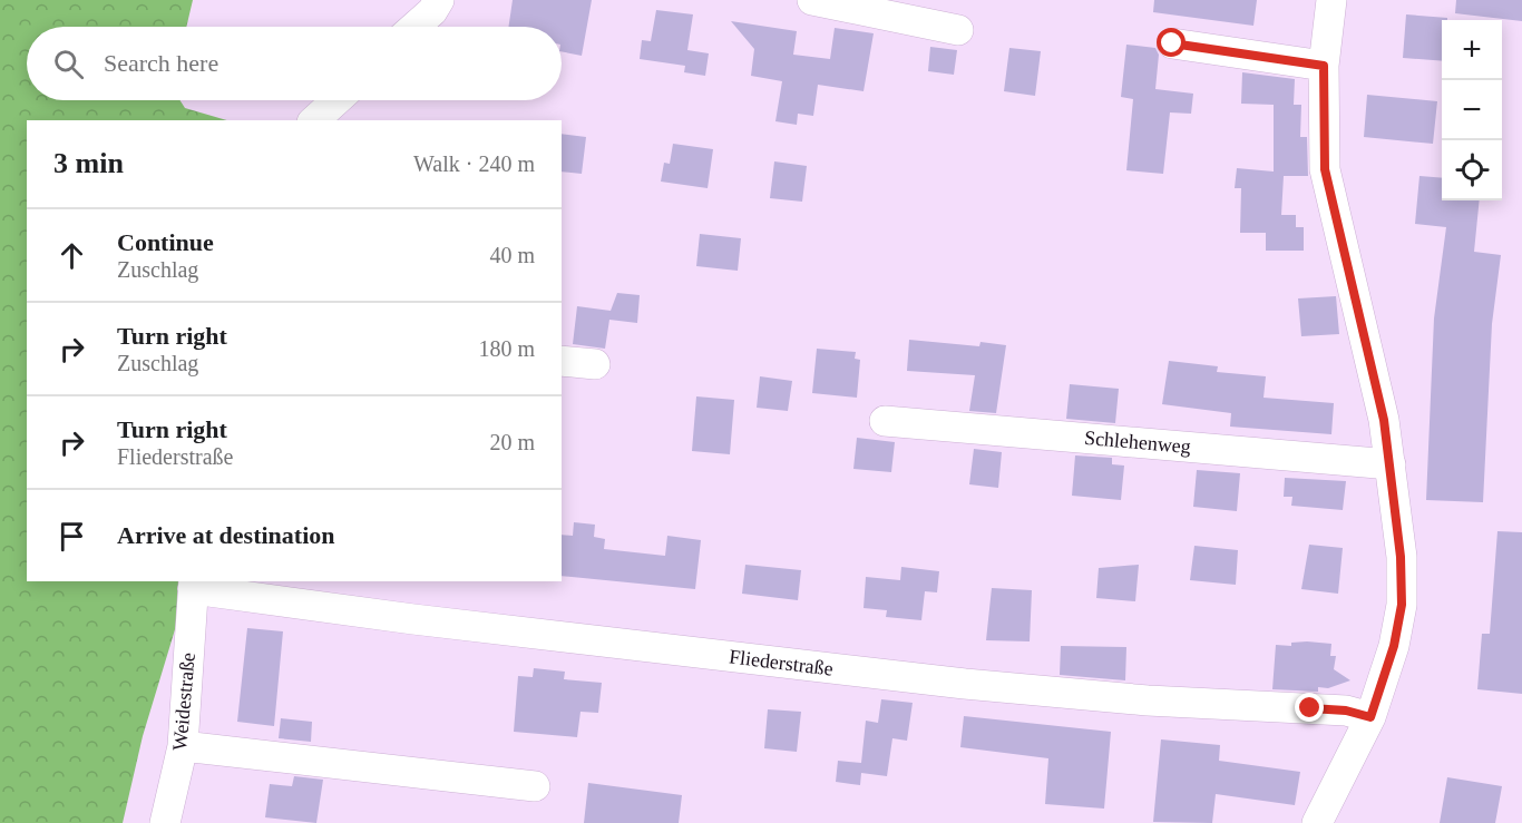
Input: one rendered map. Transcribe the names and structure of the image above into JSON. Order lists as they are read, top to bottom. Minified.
{"streets":{"street":["Schlehenweg","Fliederstraße","Weidestraße"]},"crossings":[["Fliederstraße","Weidestraße"]],"page":{"map_buttons":["+","−"],"search":"Search here","heading":["3 min","Walk · 240 m"],"list":[["Continue","Zuschlag","40 m"],["Turn right","Zuschlag","180 m"],["Turn right","Fliederstraße","20 m"],"Arrive at destination"]}}
